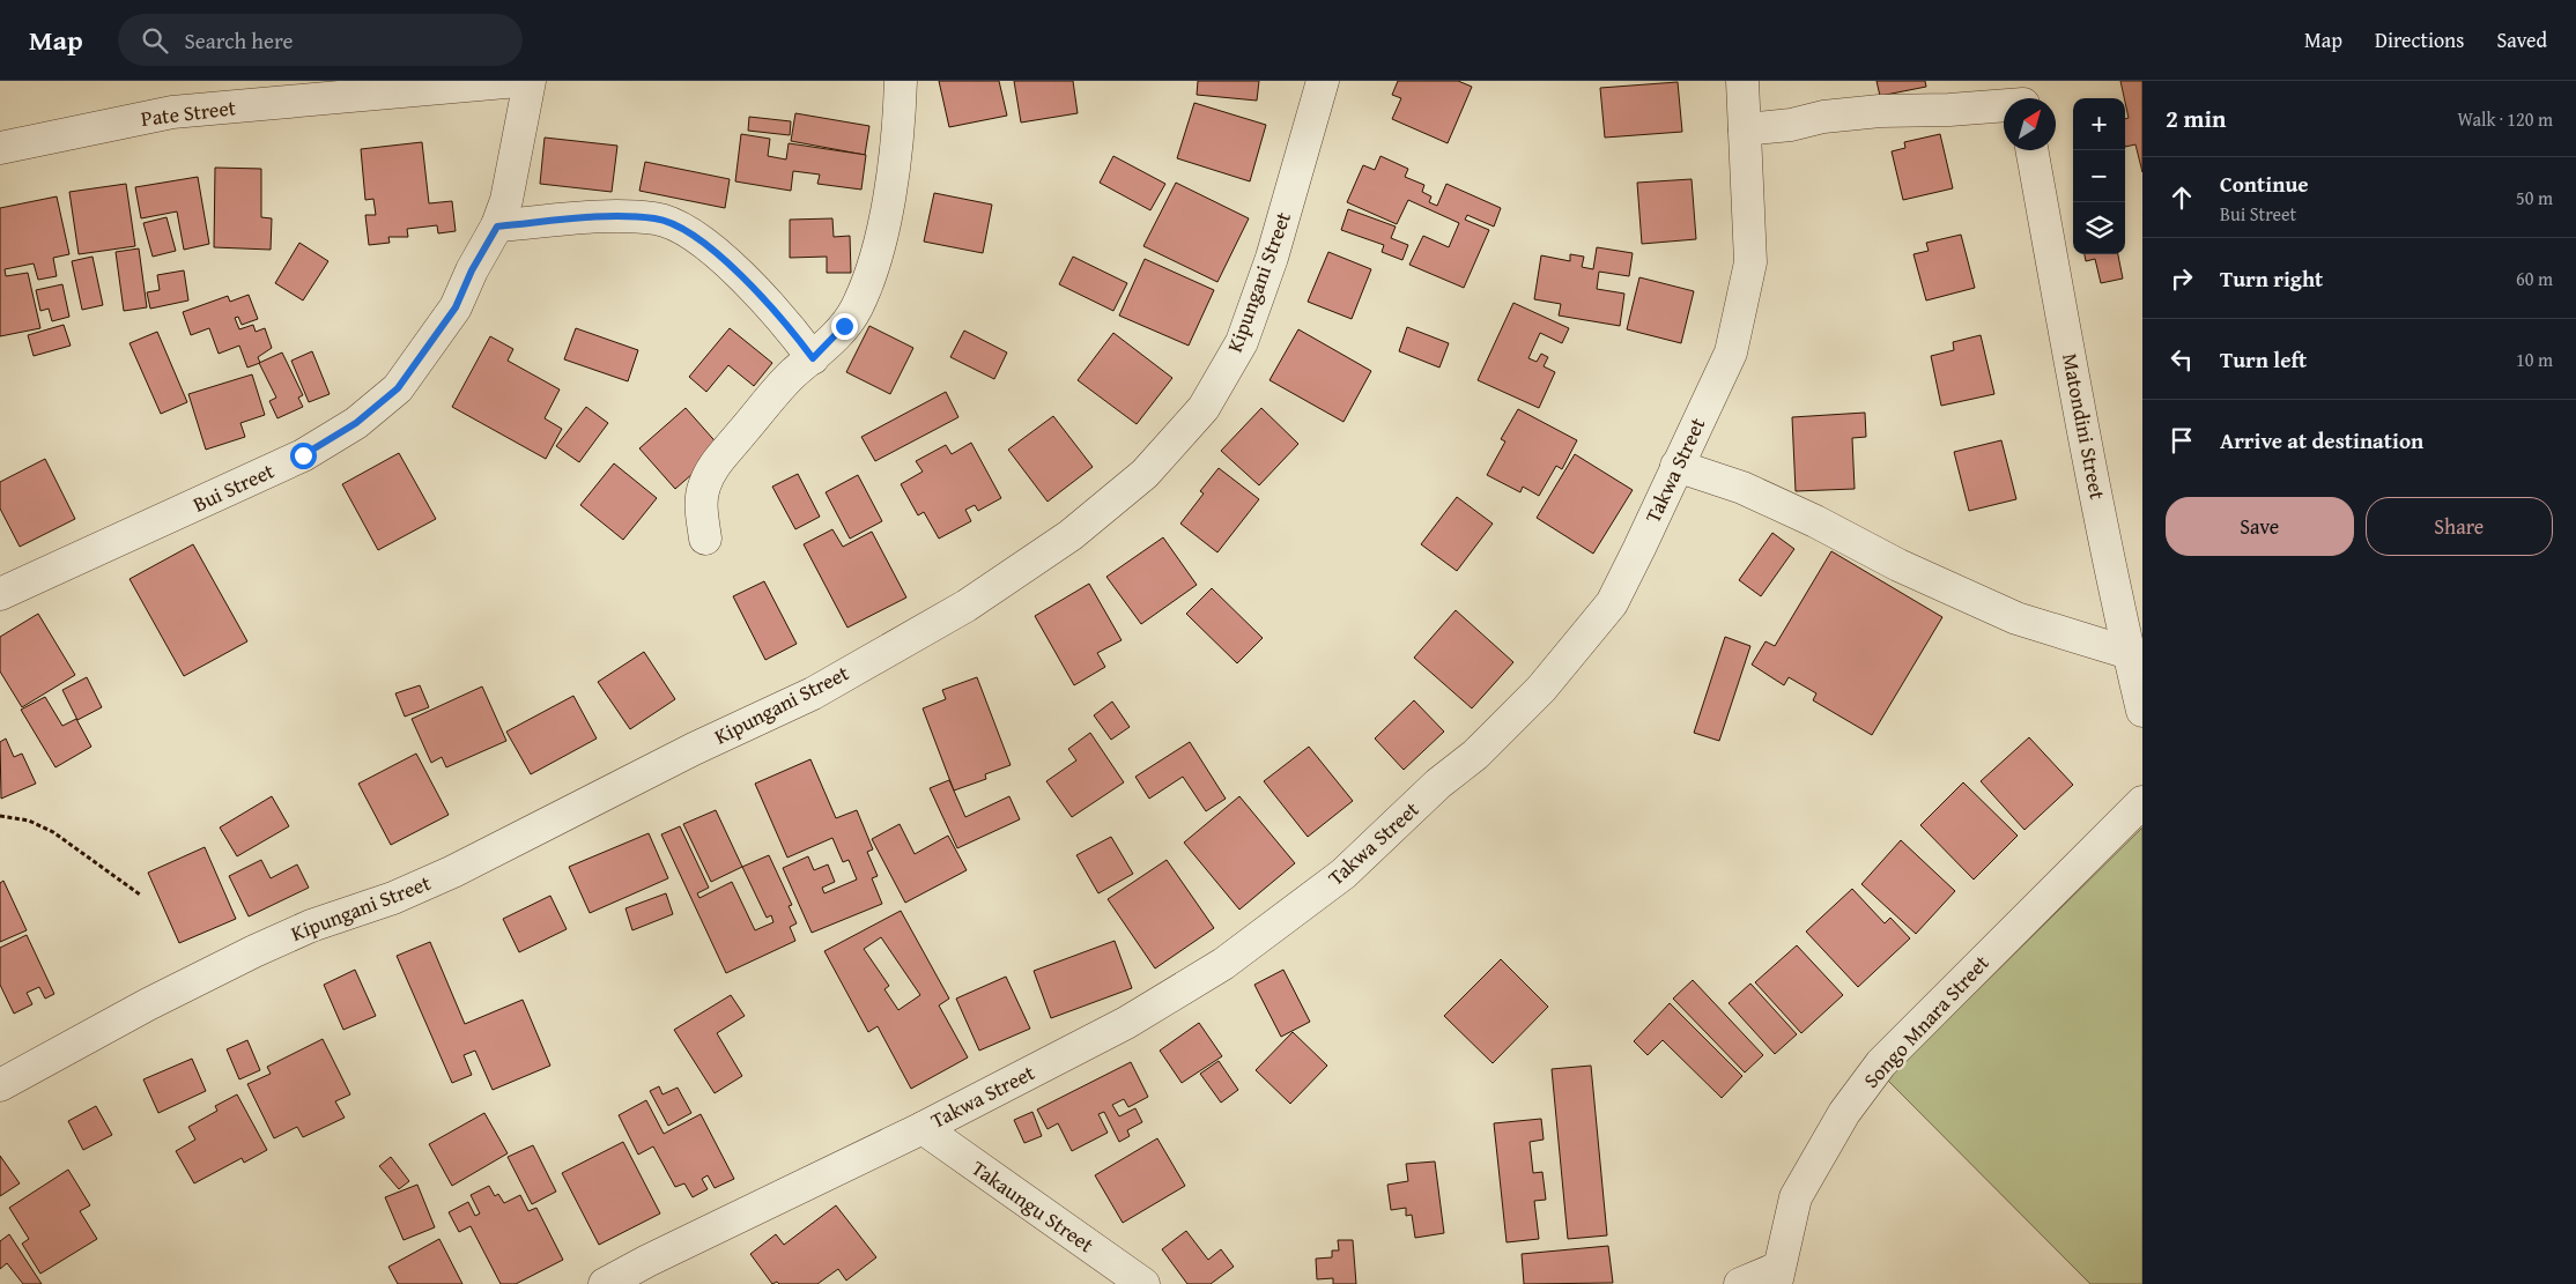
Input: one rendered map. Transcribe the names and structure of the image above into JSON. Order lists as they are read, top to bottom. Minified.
{"streets":{"street":["Pate Street","Kipungani Street","Matondini Street","Takwa Street","Bui Street","Songo Mnara Street","Takaungu Street"]},"crossings":[["Takwa Street","Takaungu Street"]],"north":"top right","page":{"header":"Map","search":"Search here","nav":["Map","Directions","Saved"],"heading":["2 min","Walk · 120 m"],"map_buttons":["+","−"],"list":[["Continue","Bui Street","50 m"],["Turn right","60 m"],["Turn left","10 m"],"Arrive at destination"],"buttons":["Save","Share"]}}
